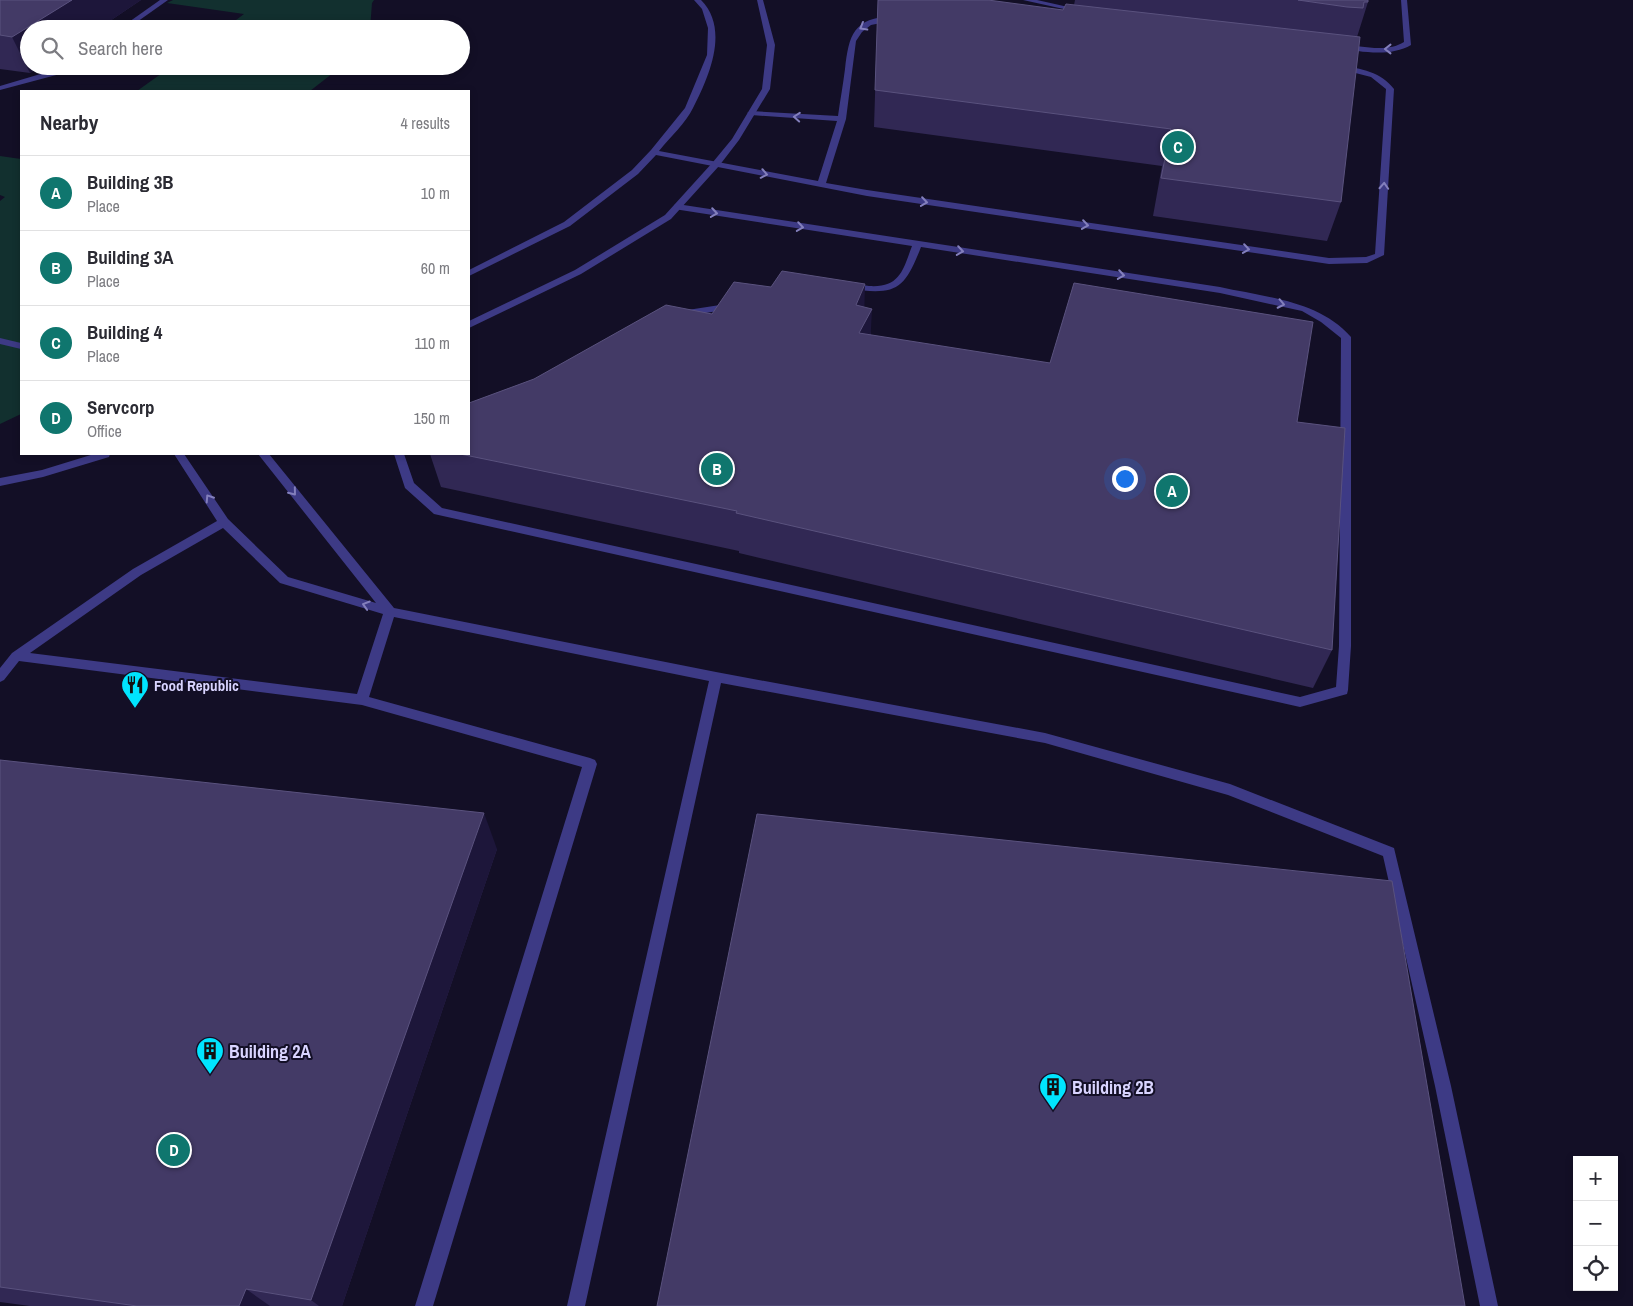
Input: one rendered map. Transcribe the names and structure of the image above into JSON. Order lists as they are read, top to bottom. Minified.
{"places":{"restaurant":["Food Republic"],"building":["Building 2A","Building 2B"]},"page":{"search":"Search here","heading":["Nearby","4 results"],"pins":["C","B","A","D"],"list":[{"mark":"A","name":"Building 3B","note":"Place","value":"10 m"},{"mark":"B","name":"Building 3A","note":"Place","value":"60 m"},{"mark":"C","name":"Building 4","note":"Place","value":"110 m"},{"mark":"D","name":"Servcorp","note":"Office","value":"150 m"}],"map_buttons":["+","−"]}}
